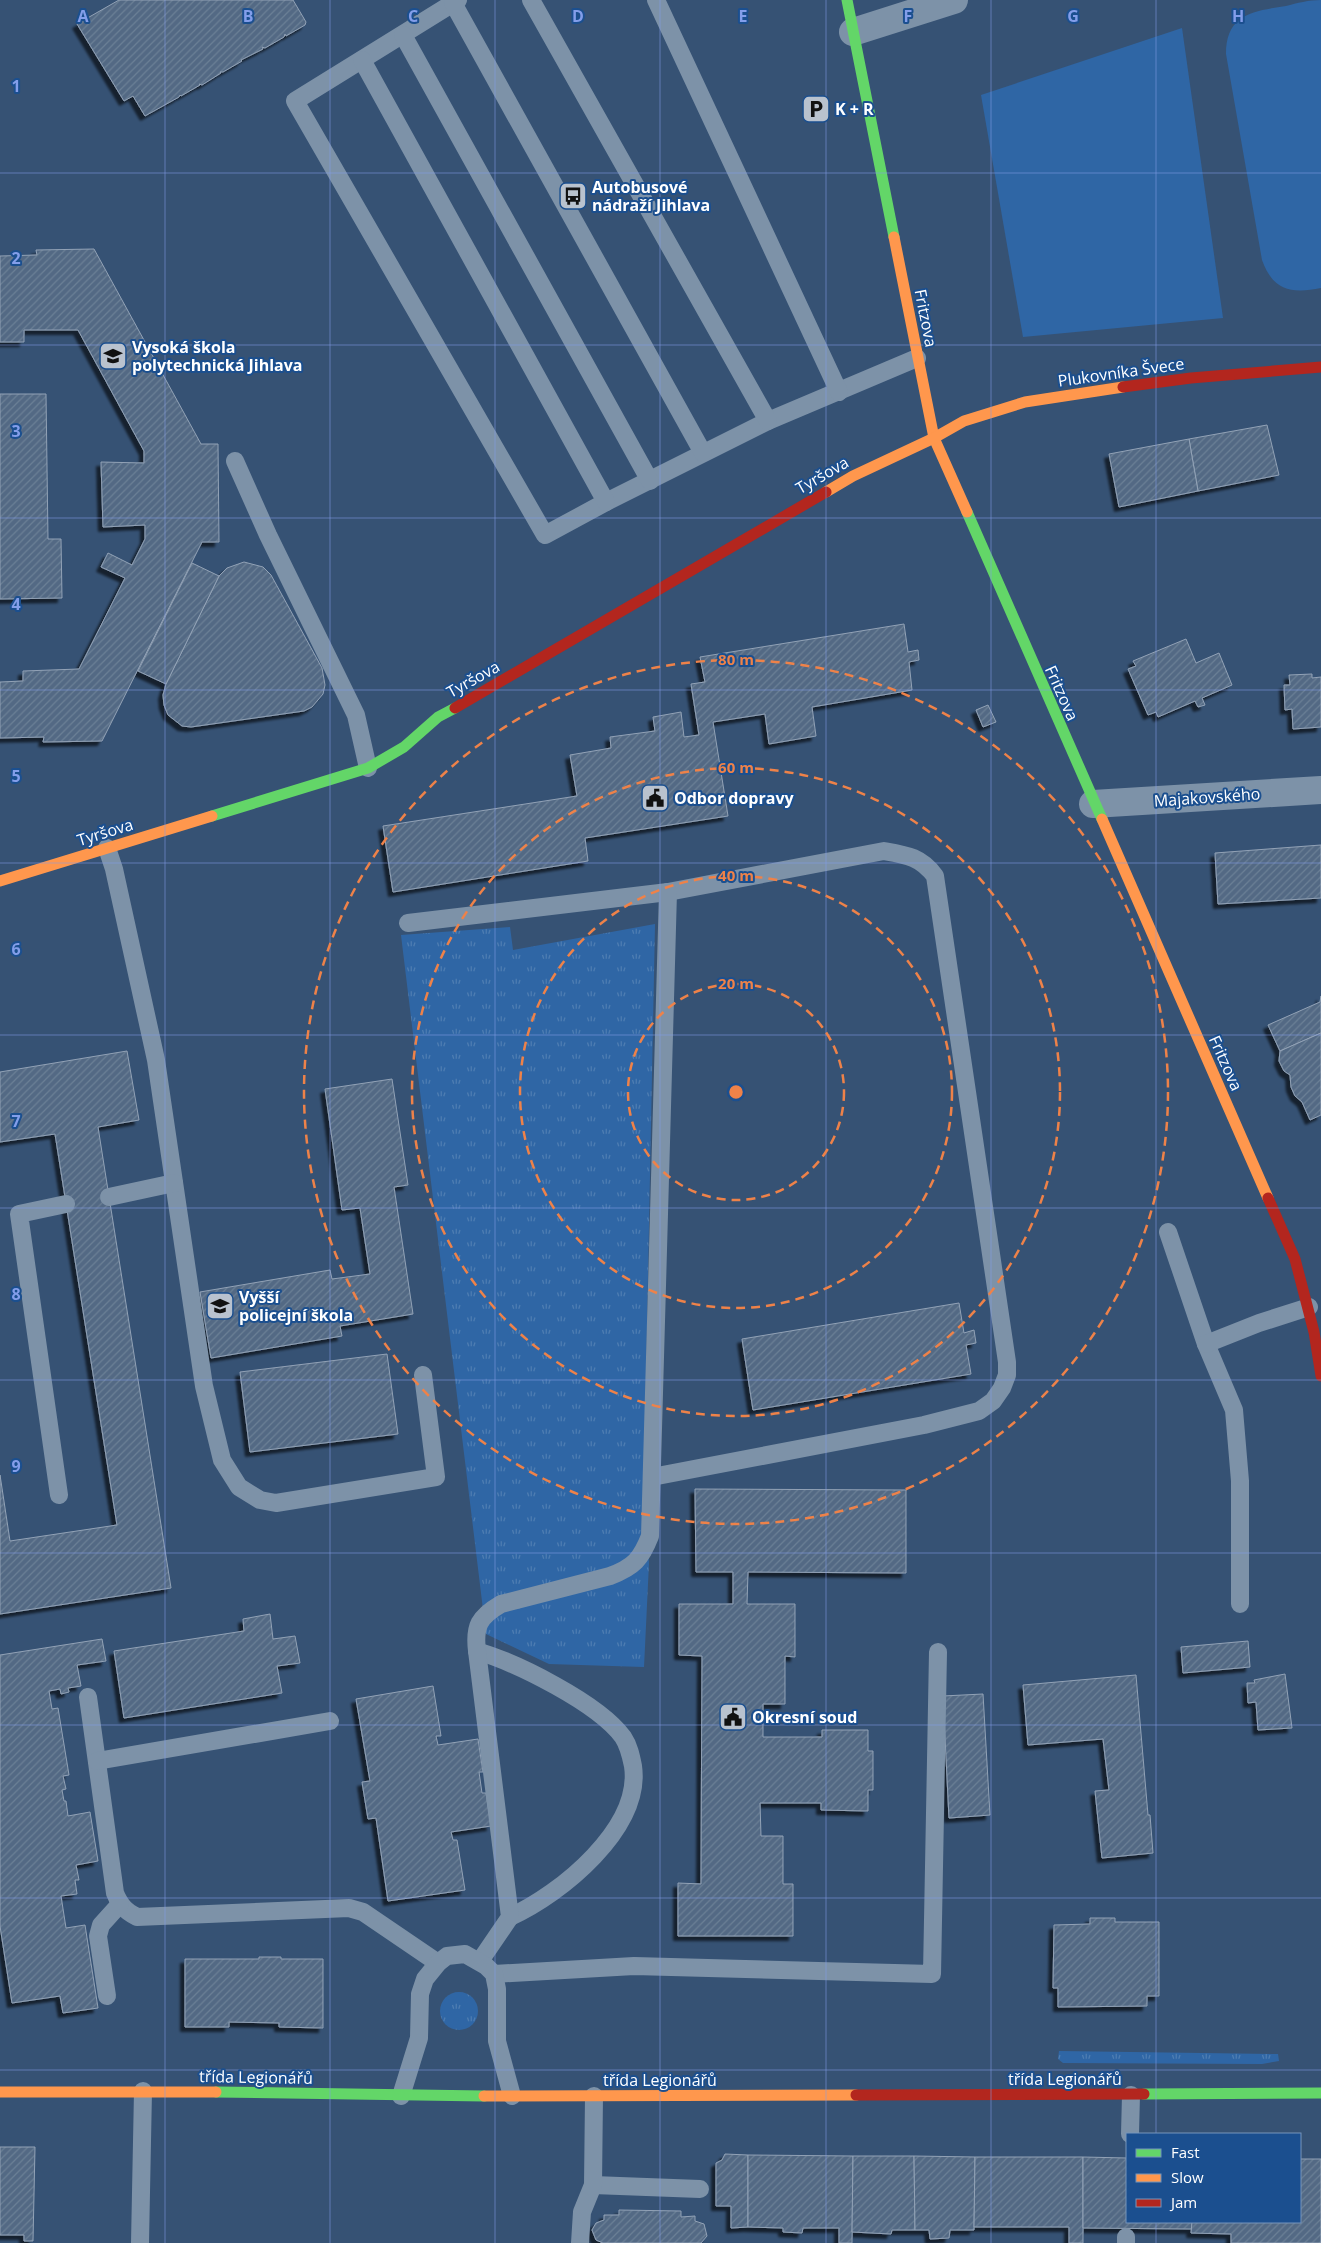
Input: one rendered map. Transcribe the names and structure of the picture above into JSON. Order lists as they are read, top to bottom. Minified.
{"streets":{"street":["Fritzova","Plukovníka Švece","Tyršova","Majakovského","třída Legionářů"]},"crossings":[["Fritzova","Plukovníka Švece"],["Fritzova","Tyršova"],["Fritzova","Majakovského"],["Plukovníka Švece","Tyršova"]],"places":{"parking":["K + R"],"bus stop":["Autobusové nádraží Jihlava"],"school or university":["Vysoká škola polytechnická Jihlava","Vyšší policejní škola"],"public building":["Odbor dopravy","Okresní soud"]},"legend":["Fast","Slow","Jam"],"grid":{"columns":["A","B","C","D","E","F","G","H"],"rows":["1","2","3","4","5","6","7","8","9"]},"rings":["80 m","60 m","40 m","20 m"]}
